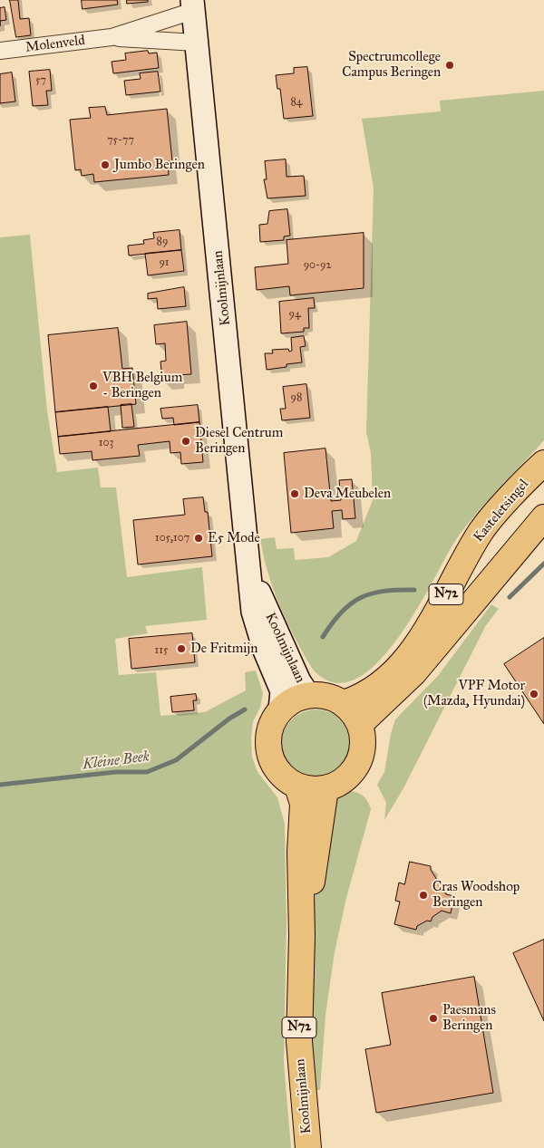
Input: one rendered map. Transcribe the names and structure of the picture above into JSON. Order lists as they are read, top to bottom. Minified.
{"streets":{"main road":["Koolmijnlaan","Kasteletsingel","N72"],"street":["Molenveld"]},"crossings":[["Koolmijnlaan","Kasteletsingel"],["Koolmijnlaan","N72"],["Kasteletsingel","N72"]],"water":["Kleine Beek"],"places":["Spectrumcollege Campus Beringen","Jumbo Beringen","VBH Belgium - Beringen","Diesel Centrum Beringen","Deva Meubelen","E5 Mode","De Fritmijn","VPF Motor (Mazda, Hyundai)","Cras Woodshop Beringen","Paesmans Beringen"],"house_numbers":["57","84","75-77","89","91","90-92","94","98","103","105,107","115"]}
